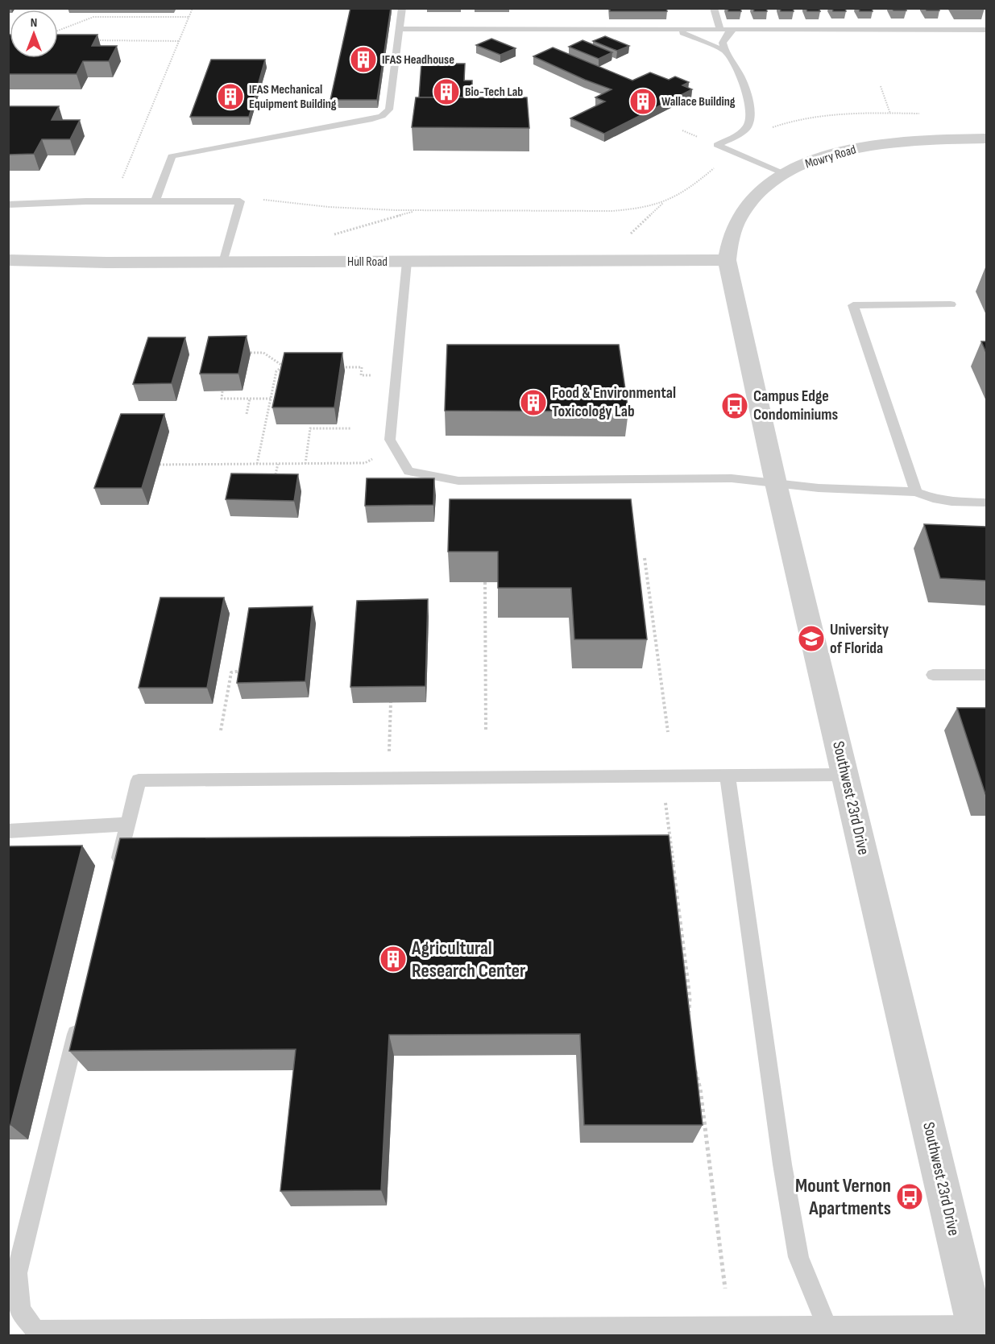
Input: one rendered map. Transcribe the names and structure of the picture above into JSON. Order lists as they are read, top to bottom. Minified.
{"streets":{"street":["Mowry Road","Hull Road","Southwest 23rd Drive"]},"crossings":[["Mowry Road","Hull Road"],["Mowry Road","Southwest 23rd Drive"],["Hull Road","Southwest 23rd Drive"]],"places":{"building":["IFAS Headhouse","Bio-Tech Lab","IFAS Mechanical Equipment Building","Wallace Building","Food & Environmental Toxicology Lab","Agricultural Research Center"],"bus stop":["Campus Edge Condominiums","Mount Vernon Apartments"],"school or university":["University of Florida"]},"north":"top"}
